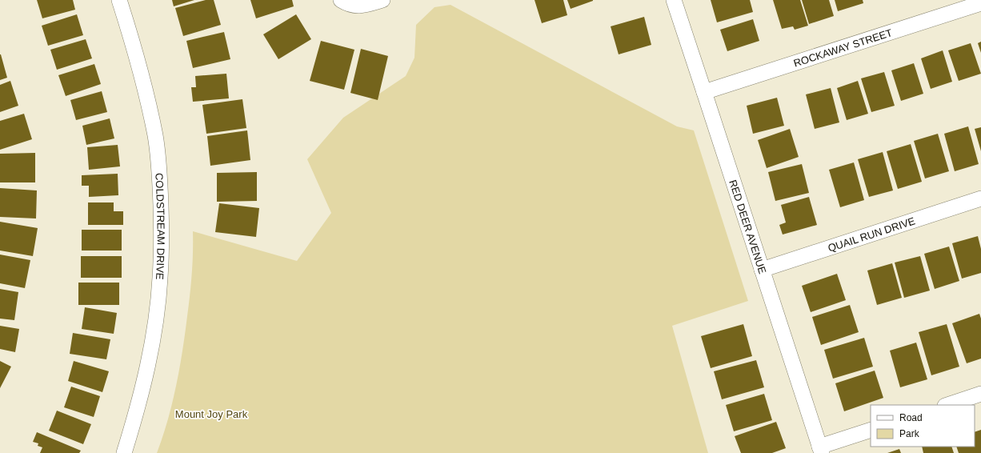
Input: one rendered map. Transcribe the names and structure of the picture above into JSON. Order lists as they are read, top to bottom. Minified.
{"streets":{"street":["ROCKAWAY STREET","COLDSTREAM DRIVE","RED DEER AVENUE","QUAIL RUN DRIVE"]},"crossings":[["ROCKAWAY STREET","RED DEER AVENUE"],["RED DEER AVENUE","QUAIL RUN DRIVE"]],"parks":["Mount Joy Park"],"legend":["Road","Park"]}
